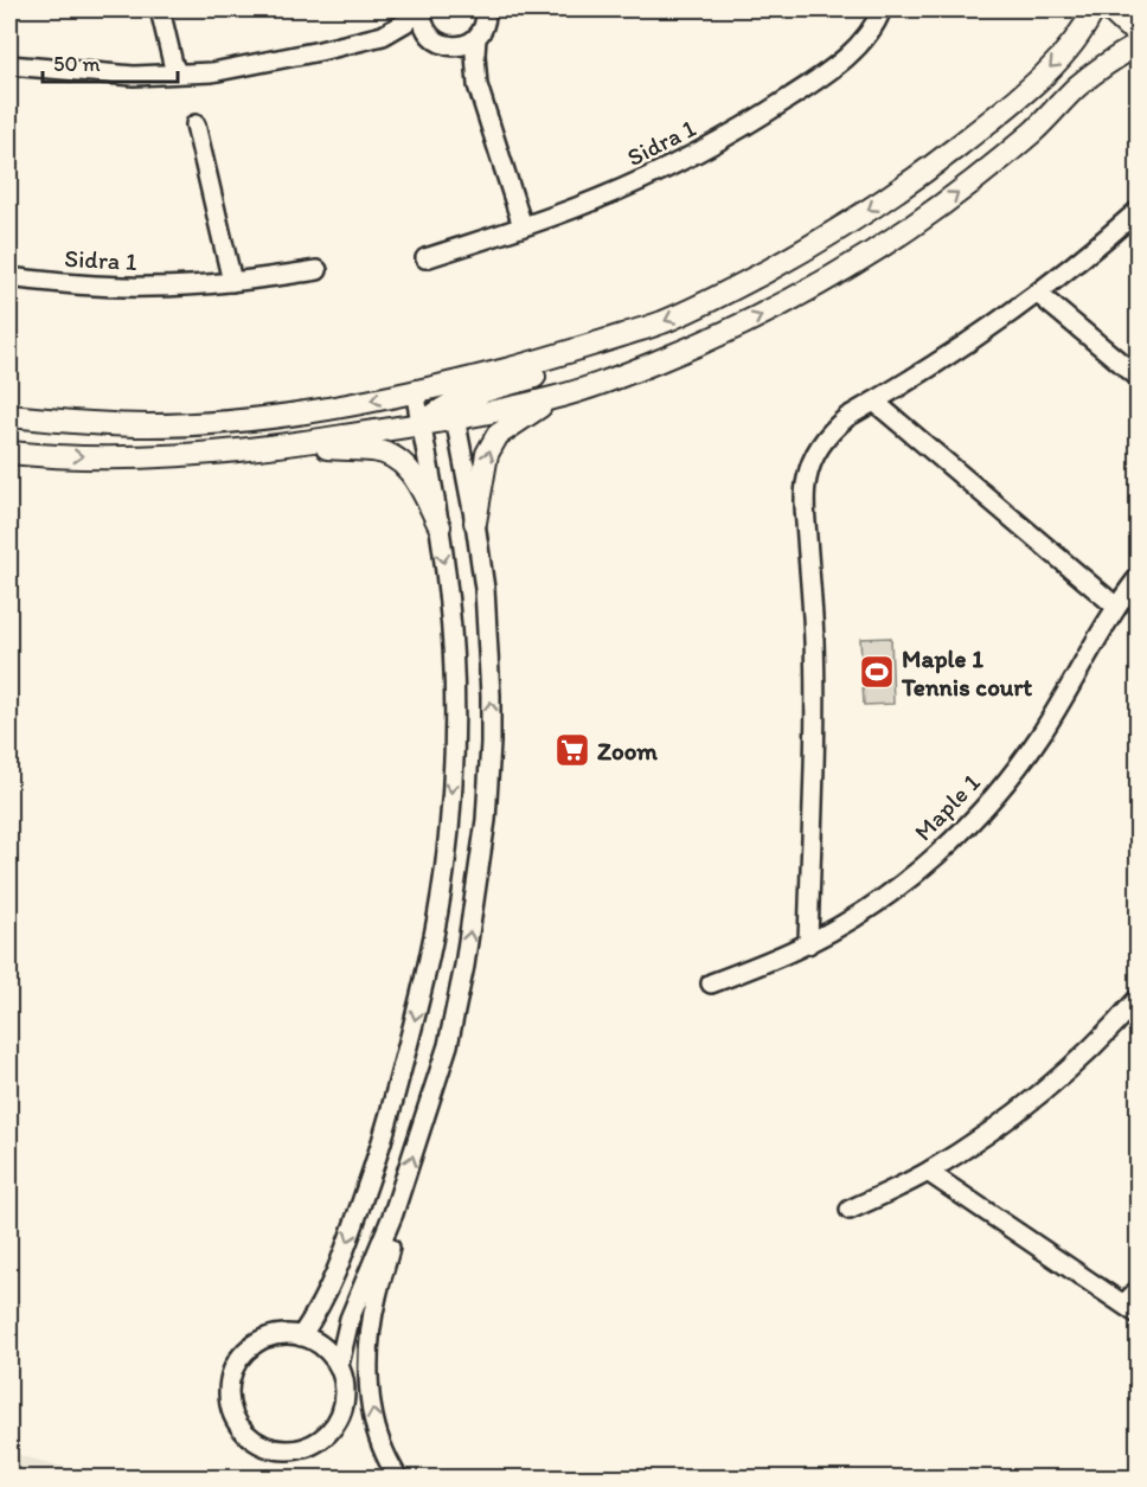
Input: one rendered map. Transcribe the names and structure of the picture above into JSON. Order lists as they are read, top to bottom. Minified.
{"streets":{"street":["Sidra 1","Maple 1"]},"places":{"sports":["Maple 1 Tennis court"],"supermarket":["Zoom"]},"scale_bar":"50 m"}
